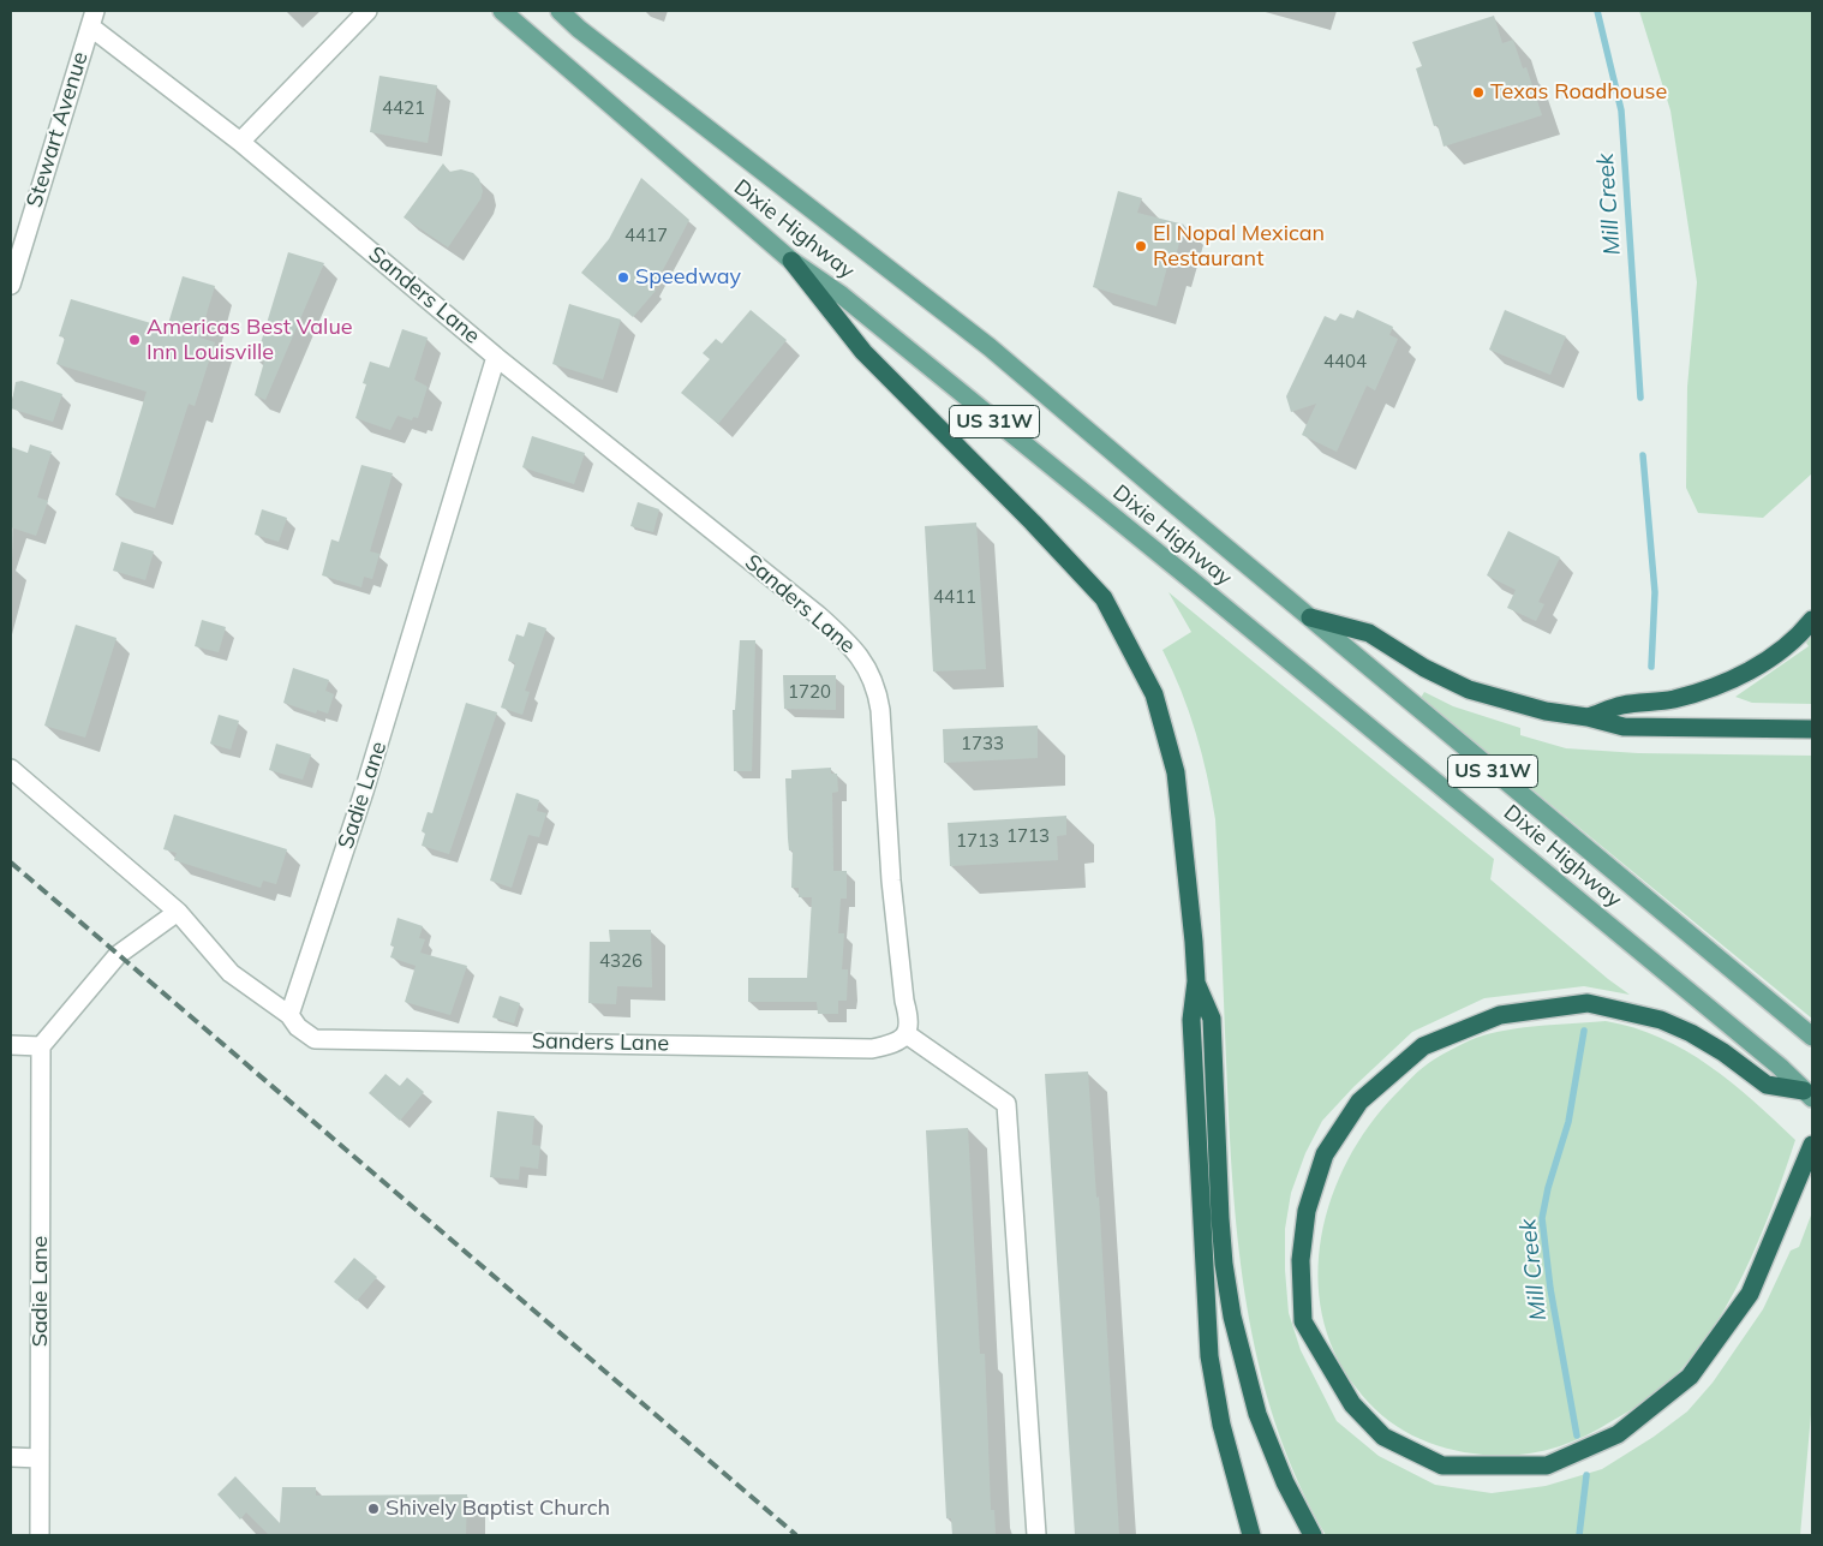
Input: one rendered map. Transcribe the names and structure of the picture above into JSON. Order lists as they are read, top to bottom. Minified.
{"streets":{"main road":["Dixie Highway","US 31W"],"street":["Stewart Avenue","Sanders Lane","Sadie Lane"]},"crossings":[["Stewart Avenue","Sanders Lane"],["Sanders Lane","Sadie Lane"]],"water":["Mill Creek"],"places":["Texas Roadhouse","El Nopal Mexican Restaurant","Speedway","Americas Best Value Inn Louisville","Shively Baptist Church"],"house_numbers":["4421","4417","4404","4411","1720","1733","1713","1713","4326"]}
